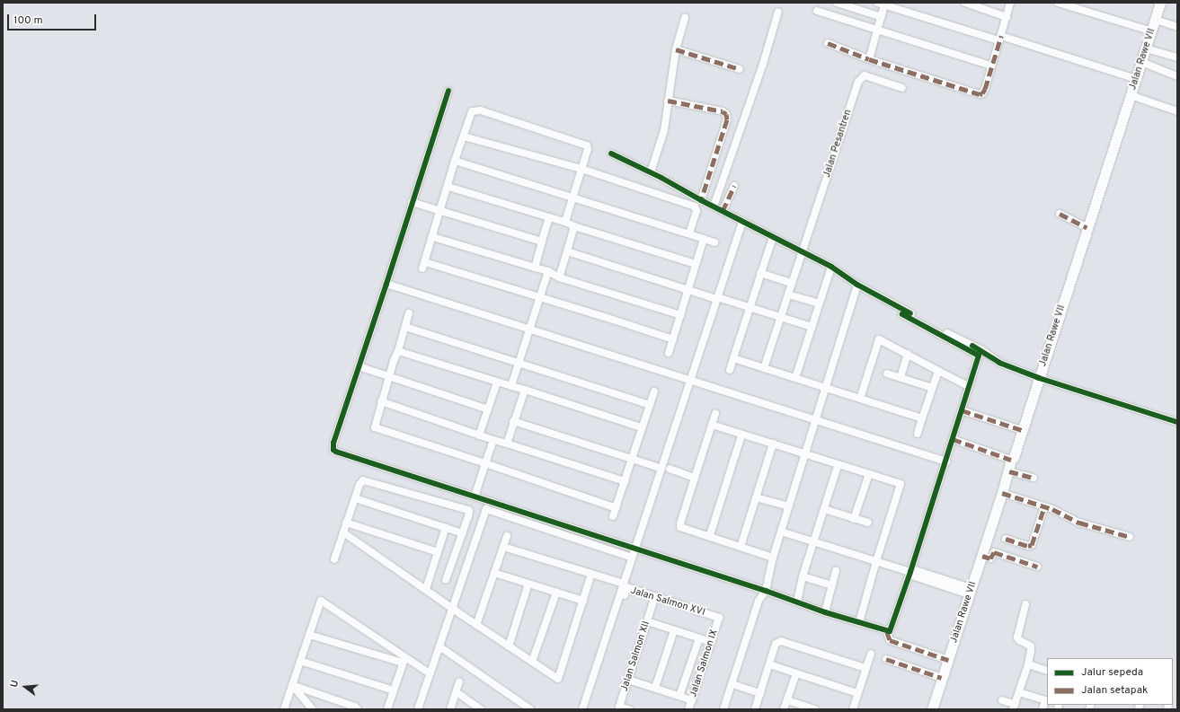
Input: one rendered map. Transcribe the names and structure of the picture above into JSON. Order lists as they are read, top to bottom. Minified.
{"streets":{"main road":["Jalan Rawe VII"],"street":["Jalan Pesantren","Jalan Salmon XVI","Jalan Salmon XII","Jalan Salmon IX"]},"crossings":[["Jalan Salmon XVI","Jalan Salmon XII"],["Jalan Salmon XVI","Jalan Salmon IX"]],"legend":["Jalur sepeda","Jalan setapak"],"scale_bar":"100 m","north":"left"}
